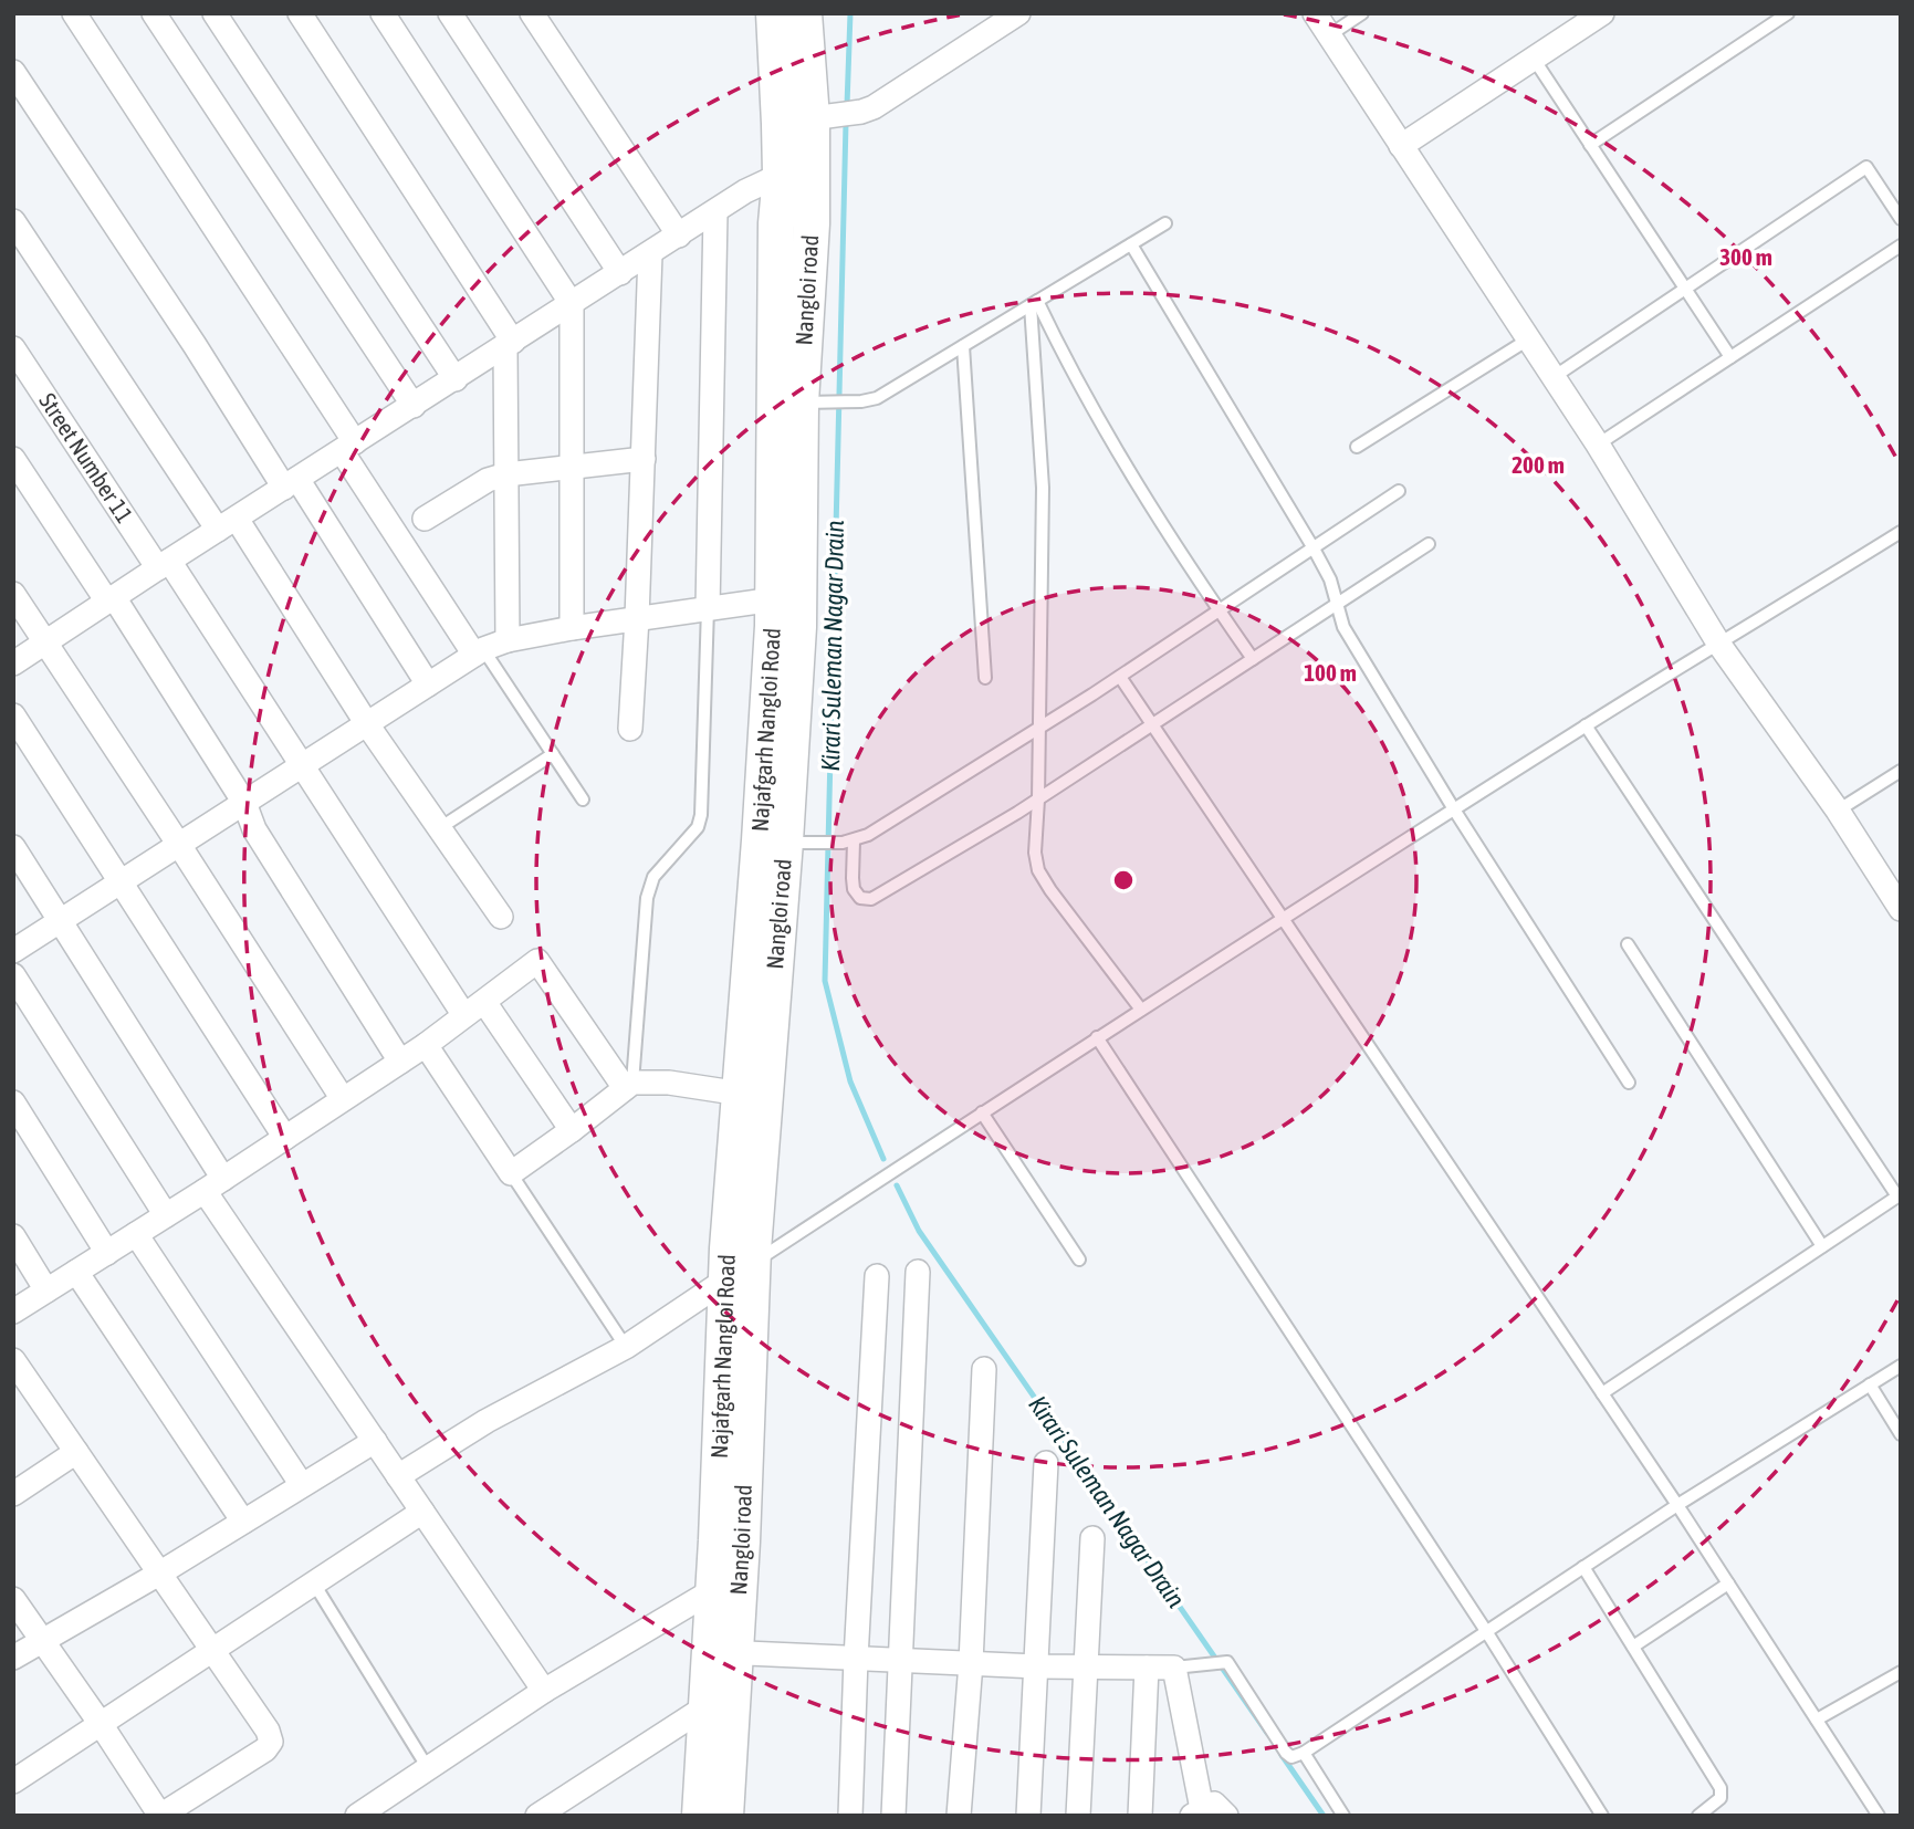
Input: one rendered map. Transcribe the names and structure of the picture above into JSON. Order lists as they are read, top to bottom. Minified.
{"streets":{"main road":["Nangloi road","Najafgarh Nangloi Road"],"street":["Street Number 11"]},"crossings":[["Nangloi road","Najafgarh Nangloi Road"]],"water":["Kirari Suleman Nagar Drain"],"rings":["300 m","200 m","100 m"]}
